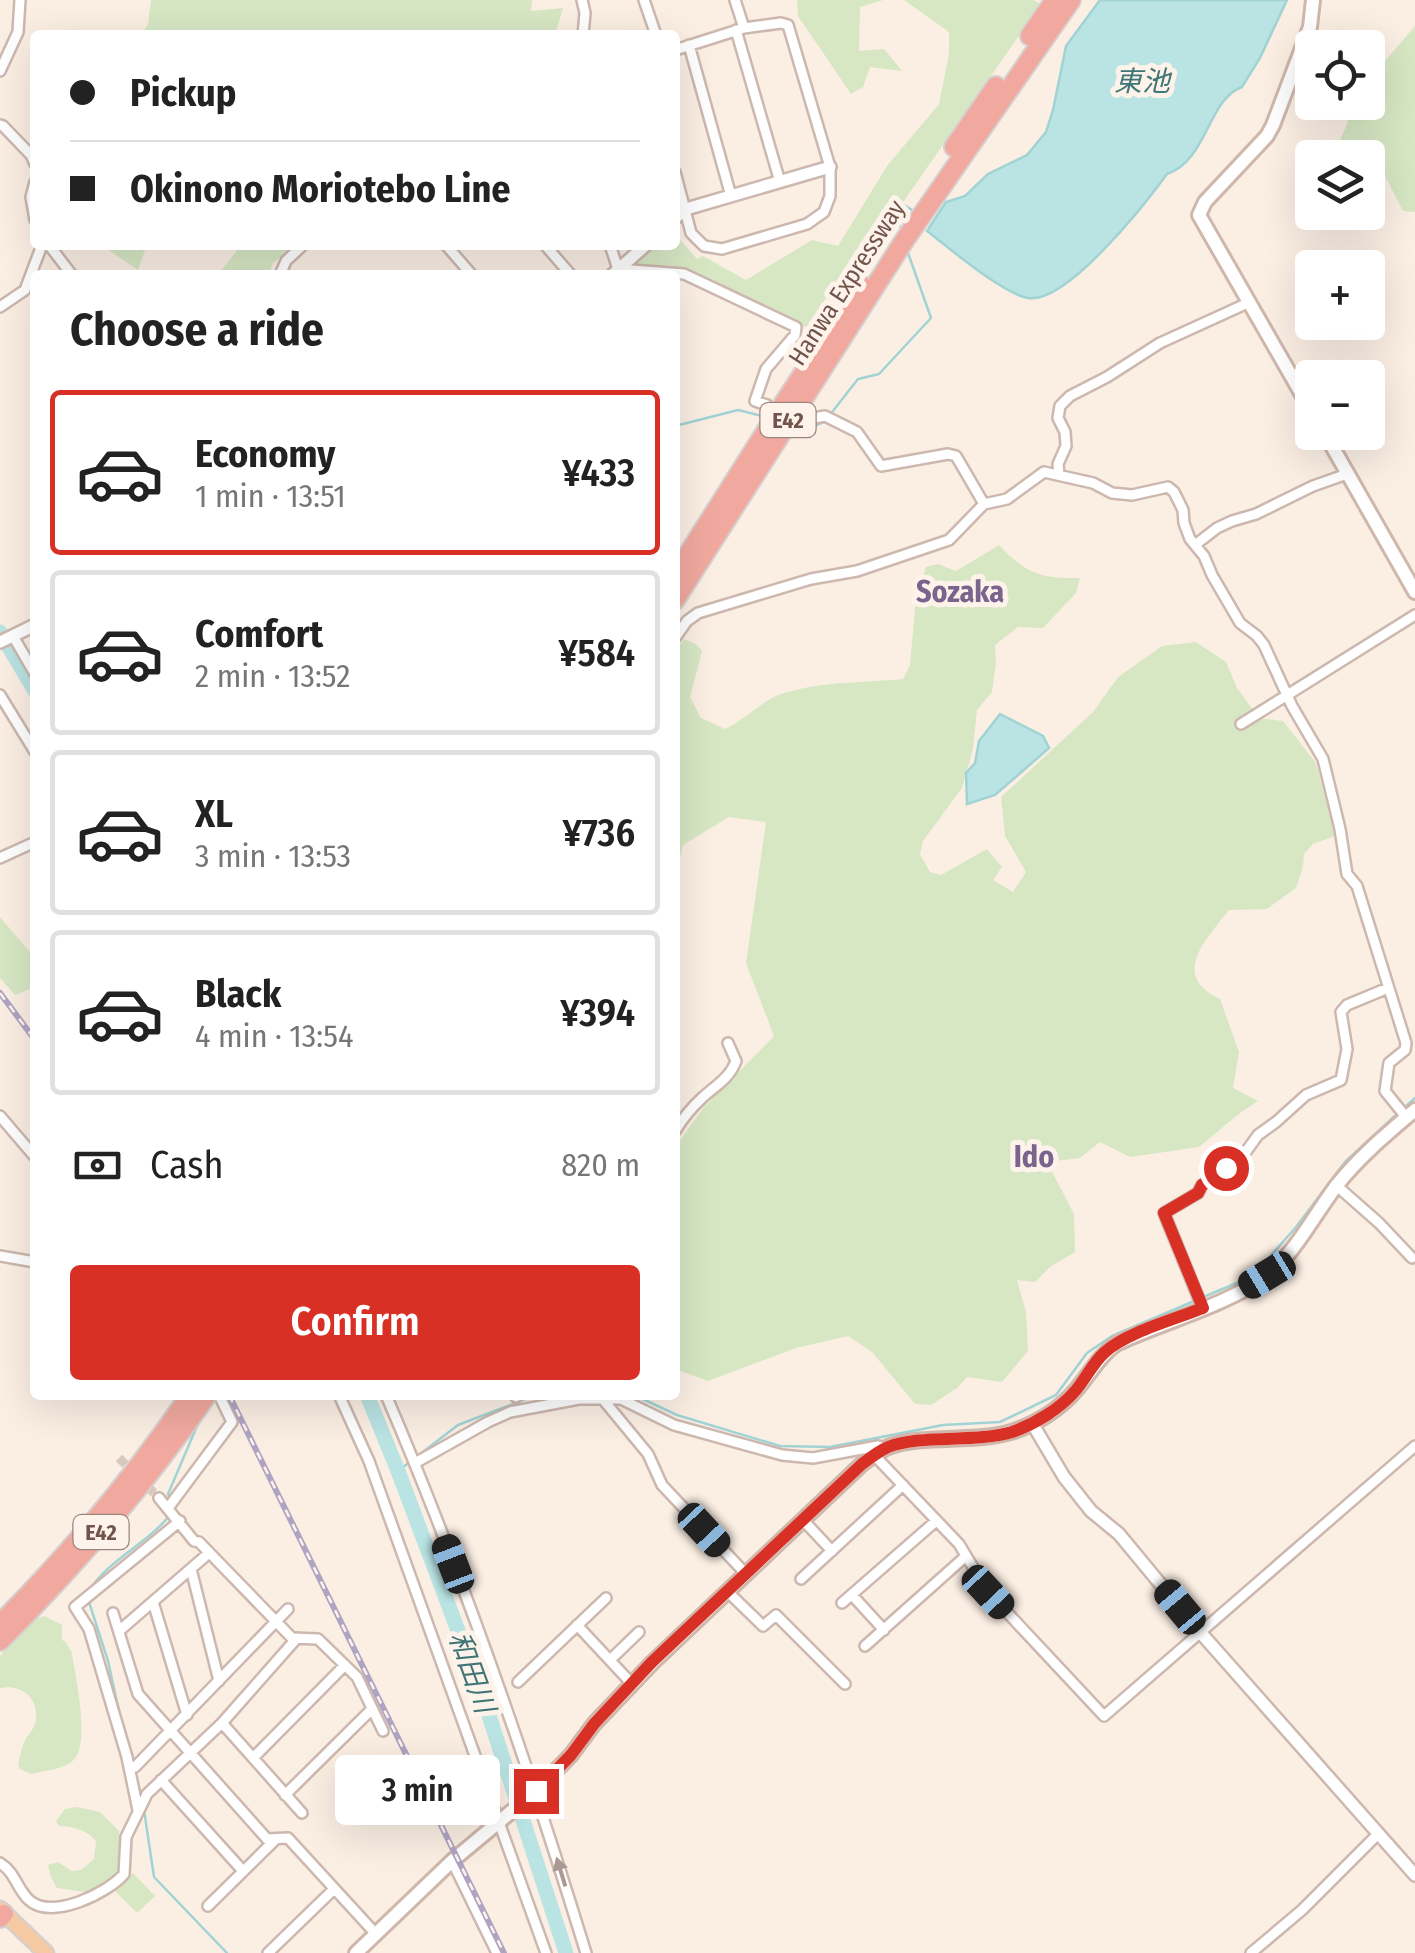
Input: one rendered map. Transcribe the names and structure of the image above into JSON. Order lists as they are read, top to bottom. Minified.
{"streets":{"highway":["Hanwa Expressway","E42"]},"districts":["Sozaka","Ido"],"water":["東池","和田川"],"page":{"map_buttons":["+","−"],"banner":["Pickup","Okinono Moriotebo Line"],"heading":"Choose a ride","list":[{"name":"Economy","note":"1 min · 13:51","value":"¥433"},{"name":"Comfort","note":"2 min · 13:52","value":"¥584"},{"name":"XL","note":"3 min · 13:53","value":"¥736"},{"name":"Black","note":"4 min · 13:54","value":"¥394"}],"pay":["Cash","820 m"],"buttons":"Confirm","bubble":"3 min"}}
